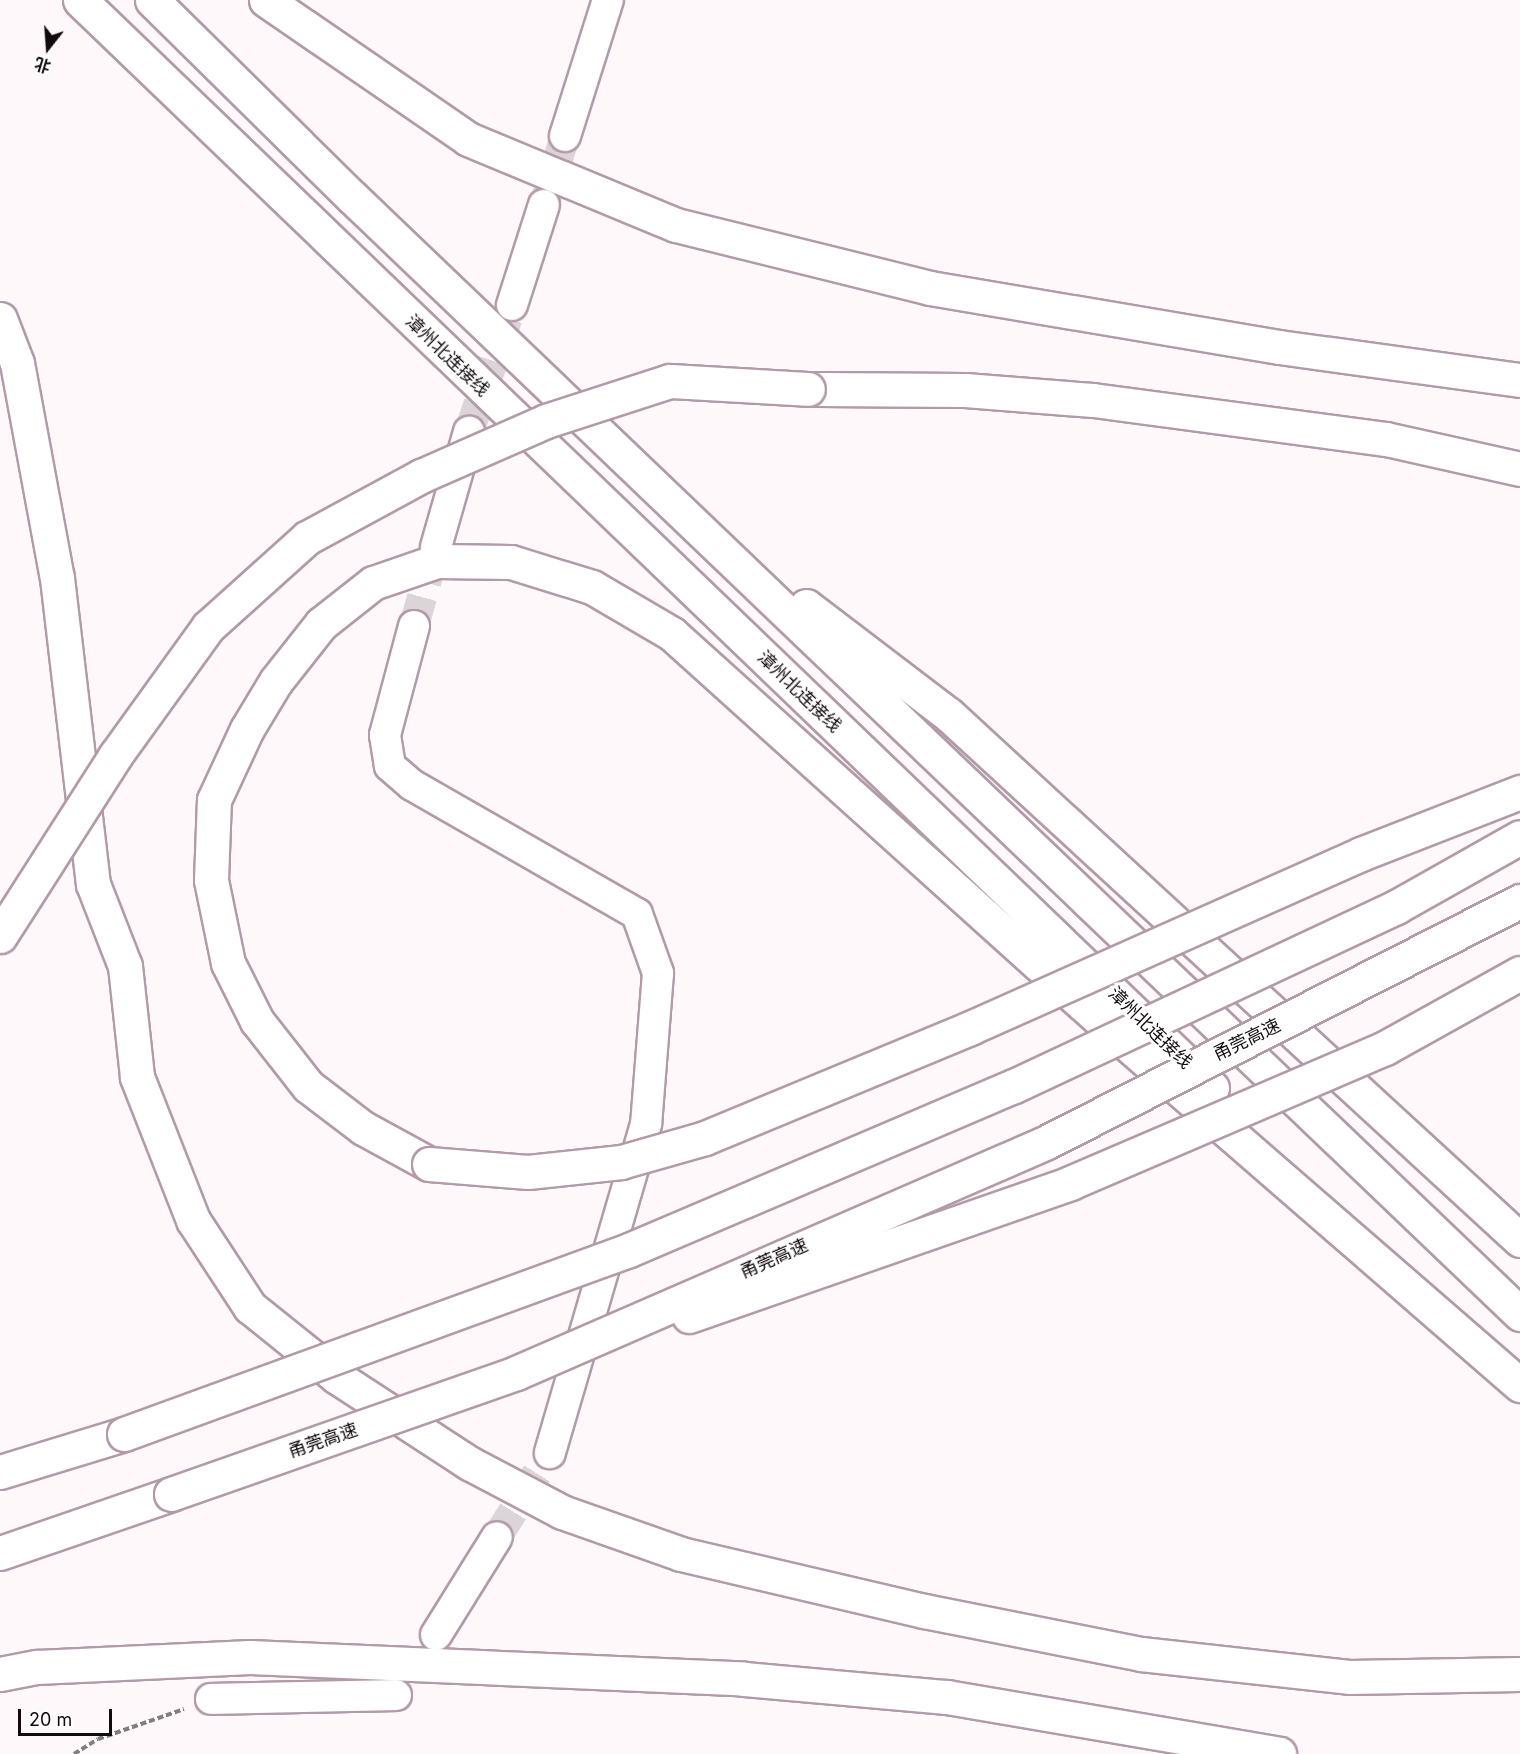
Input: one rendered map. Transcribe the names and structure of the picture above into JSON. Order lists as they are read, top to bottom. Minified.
{"streets":{"highway":["漳州北连接线","甬莞高速"]},"scale_bar":"20 m","north":"bottom"}
